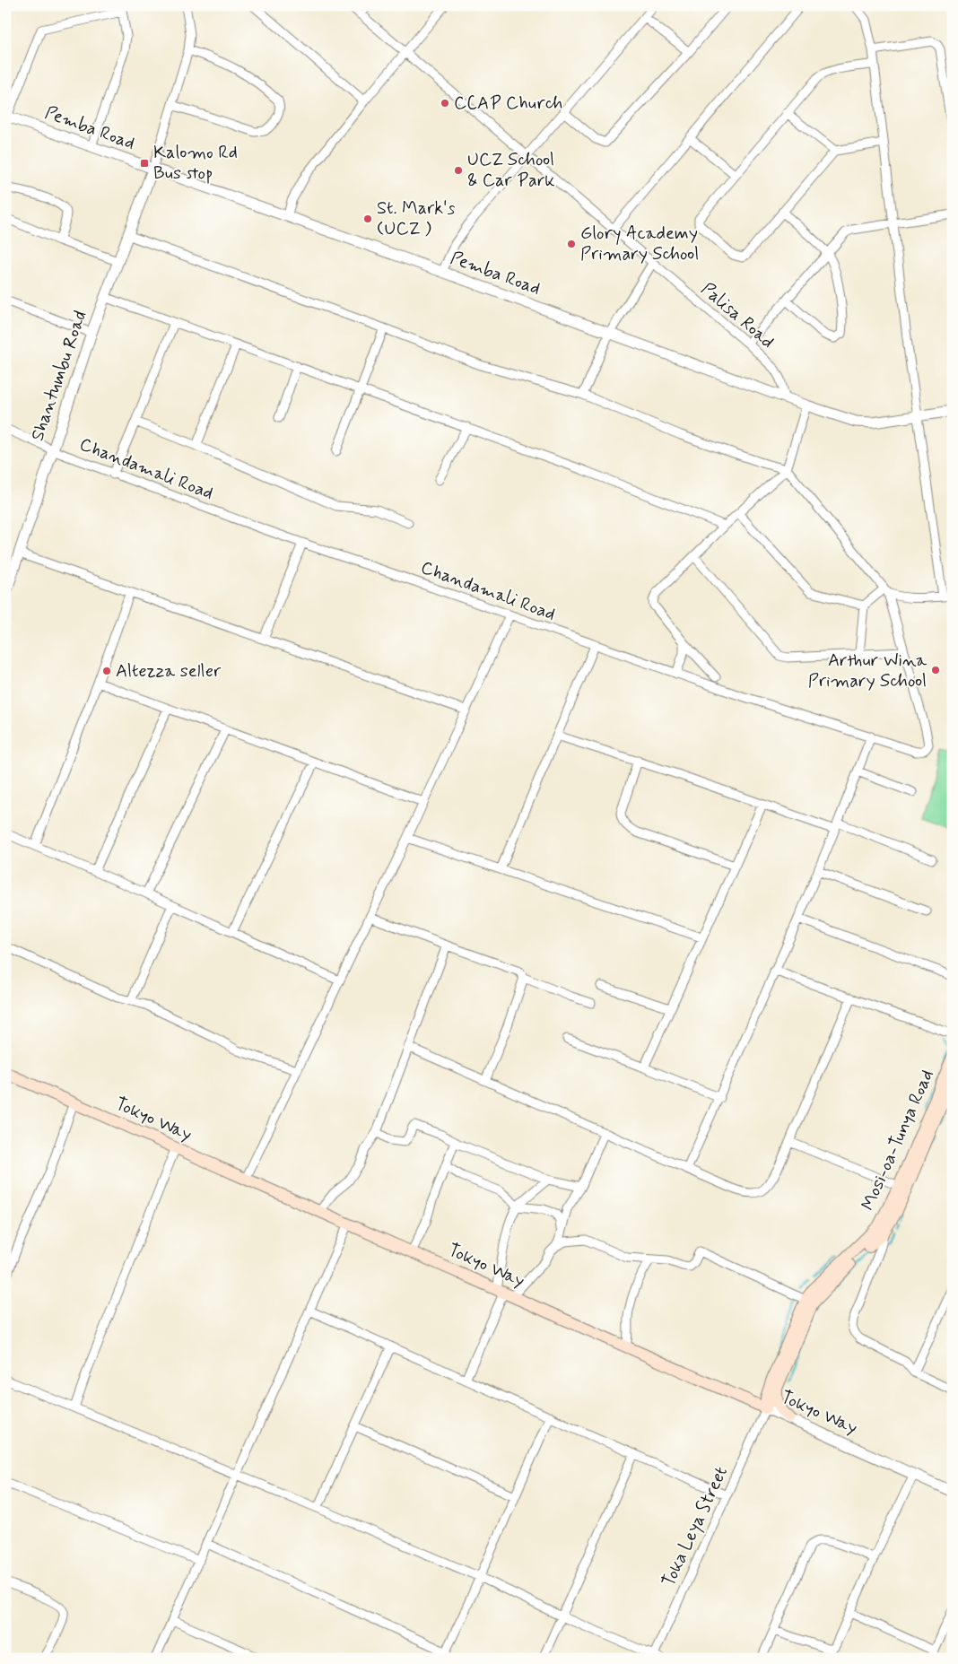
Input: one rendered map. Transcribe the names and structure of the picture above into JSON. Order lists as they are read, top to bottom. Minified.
{"streets":{"main road":["Tokyo Way","Mosi-oa-Tunya Road"],"street":["Pemba Road","Palisa Road","Shantumbu Road","Chandamali Road","Toka Leya Street"]},"crossings":[["Pemba Road","Palisa Road"],["Pemba Road","Shantumbu Road"],["Shantumbu Road","Chandamali Road"],["Tokyo Way","Mosi-oa-Tunya Road"],["Tokyo Way","Toka Leya Street"],["Mosi-oa-Tunya Road","Toka Leya Street"]],"places":{"other":["CCAP Church","UCZ School & Car Park","St. Mark's (UCZ )","Glory Academy Primary School","Arthur Wina Primary School","Altezza seller"],"transit":["Kalomo Rd Bus stop"]}}
